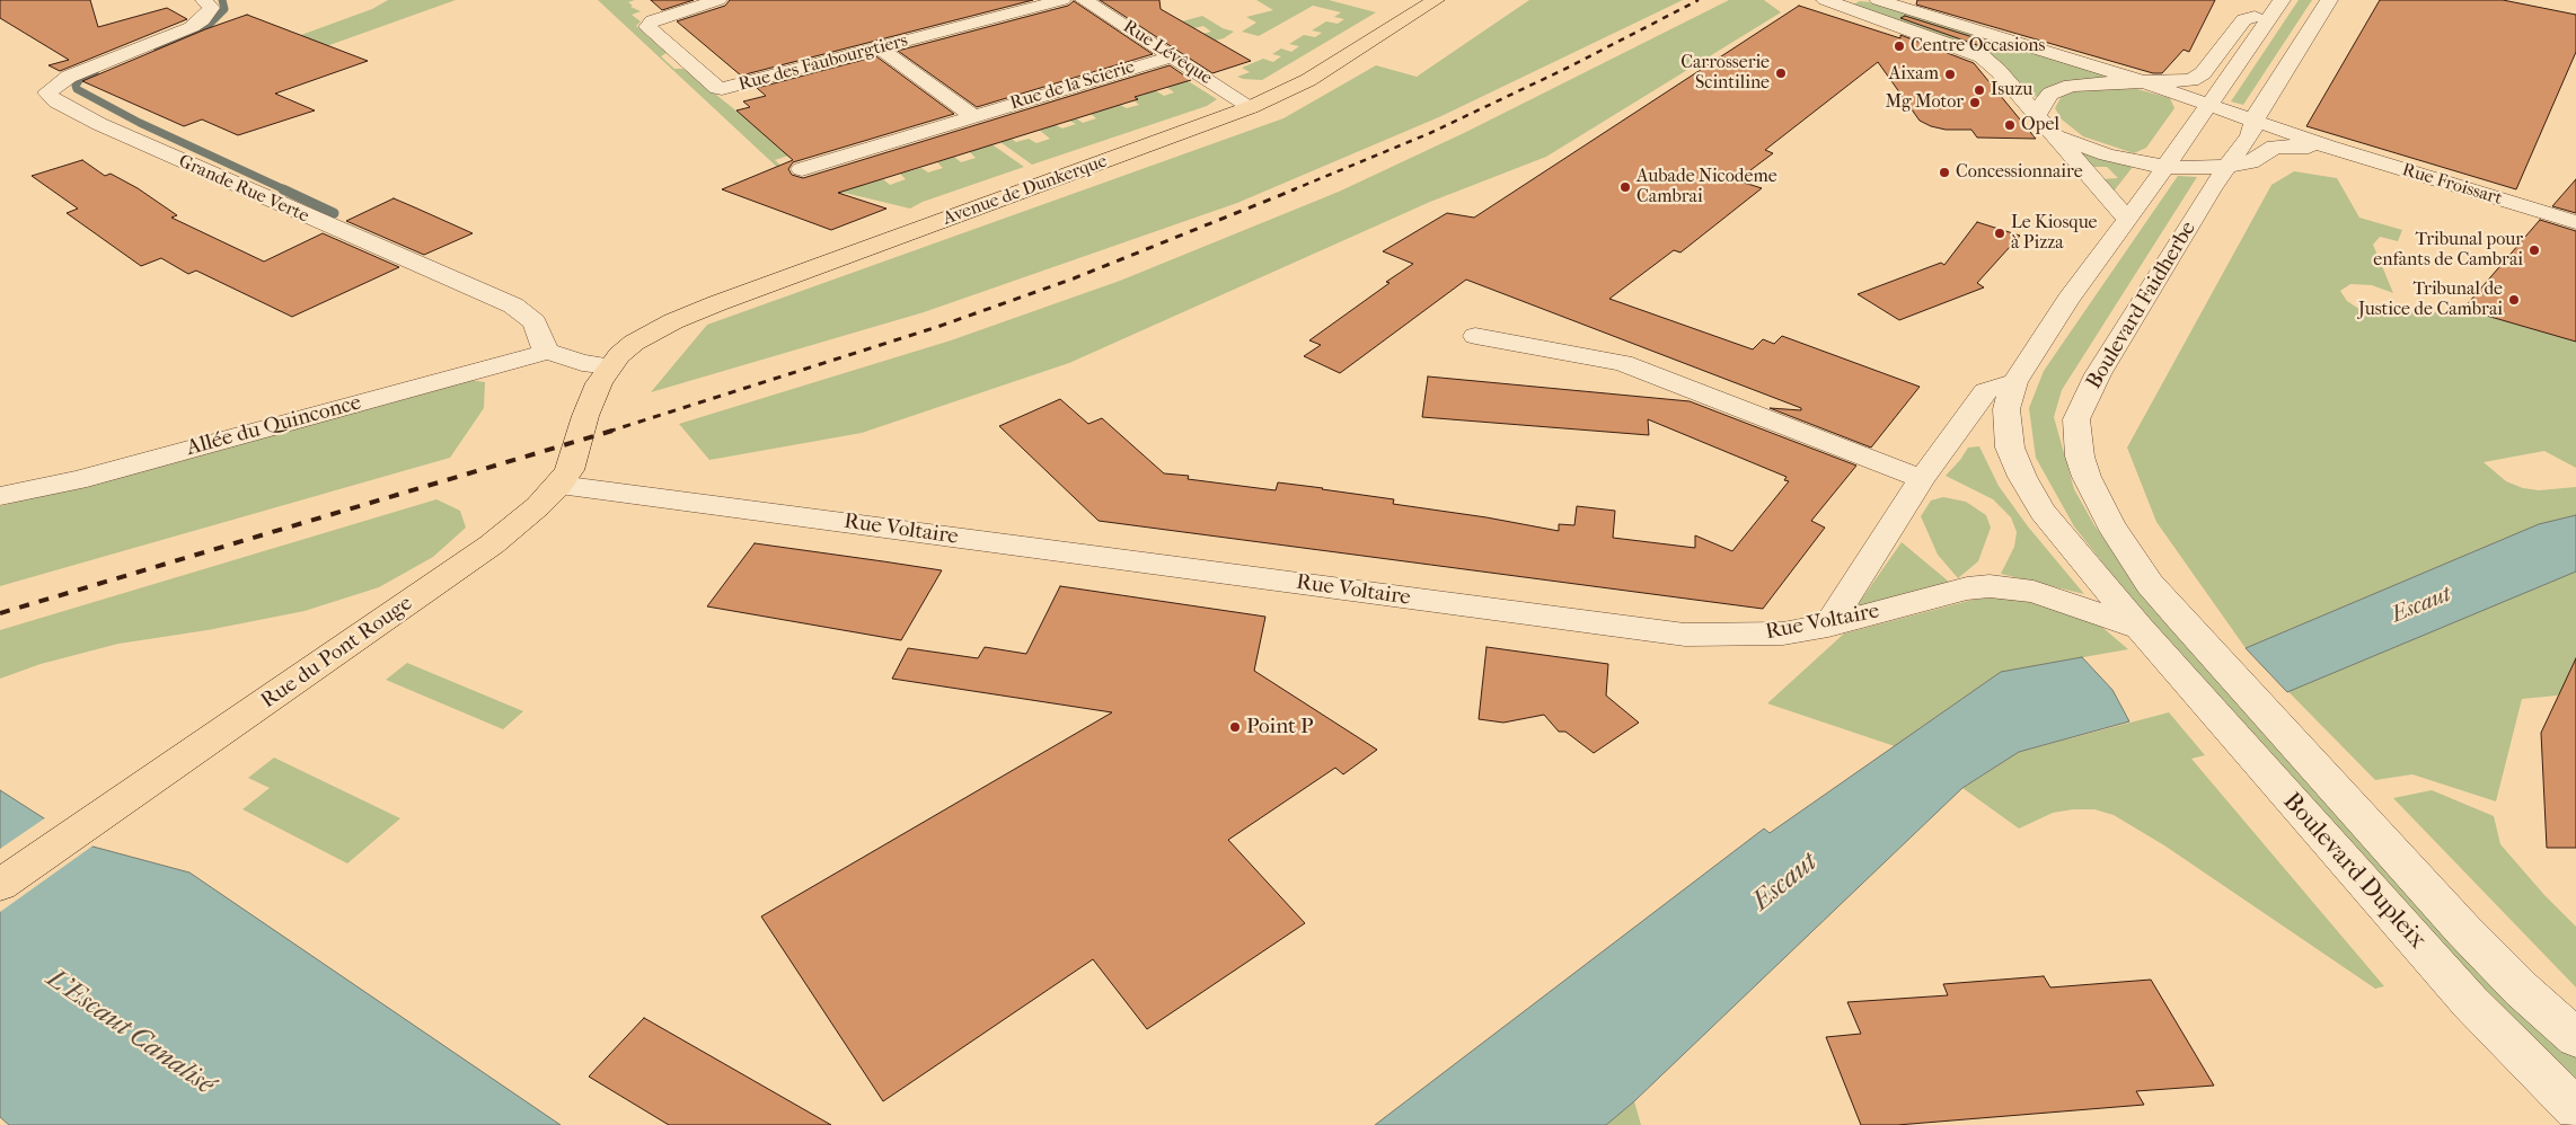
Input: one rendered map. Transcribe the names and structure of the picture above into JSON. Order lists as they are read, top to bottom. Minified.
{"streets":{"main road":["Avenue de Dunkerque","Rue du Pont Rouge"],"street":["Rue Lévêque","Rue des Faubourgtiers","Rue de la Scierie","Rue Froissart","Grande Rue Verte","Boulevard Faidherbe","Allée du Quinconce","Rue Voltaire","Boulevard Dupleix"]},"crossings":[["Rue Lévêque","Rue de la Scierie"],["Rue Lévêque","Avenue de Dunkerque"],["Rue Froissart","Boulevard Faidherbe"],["Grande Rue Verte","Allée du Quinconce"],["Avenue de Dunkerque","Rue du Pont Rouge"],["Boulevard Faidherbe","Boulevard Dupleix"],["Rue Voltaire","Rue du Pont Rouge"],["Rue Voltaire","Boulevard Dupleix"]],"water":["Escaut","L'Escaut Canalisé"],"places":["Centre Occasions","Carrosserie Scintiline","Aixam","Isuzu","Mg Motor","Opel","Concessionnaire","Aubade Nicodeme Cambrai","Le Kiosque à Pizza","Tribunal pour enfants de Cambrai","Tribunal de Justice de Cambrai","Point P"]}
